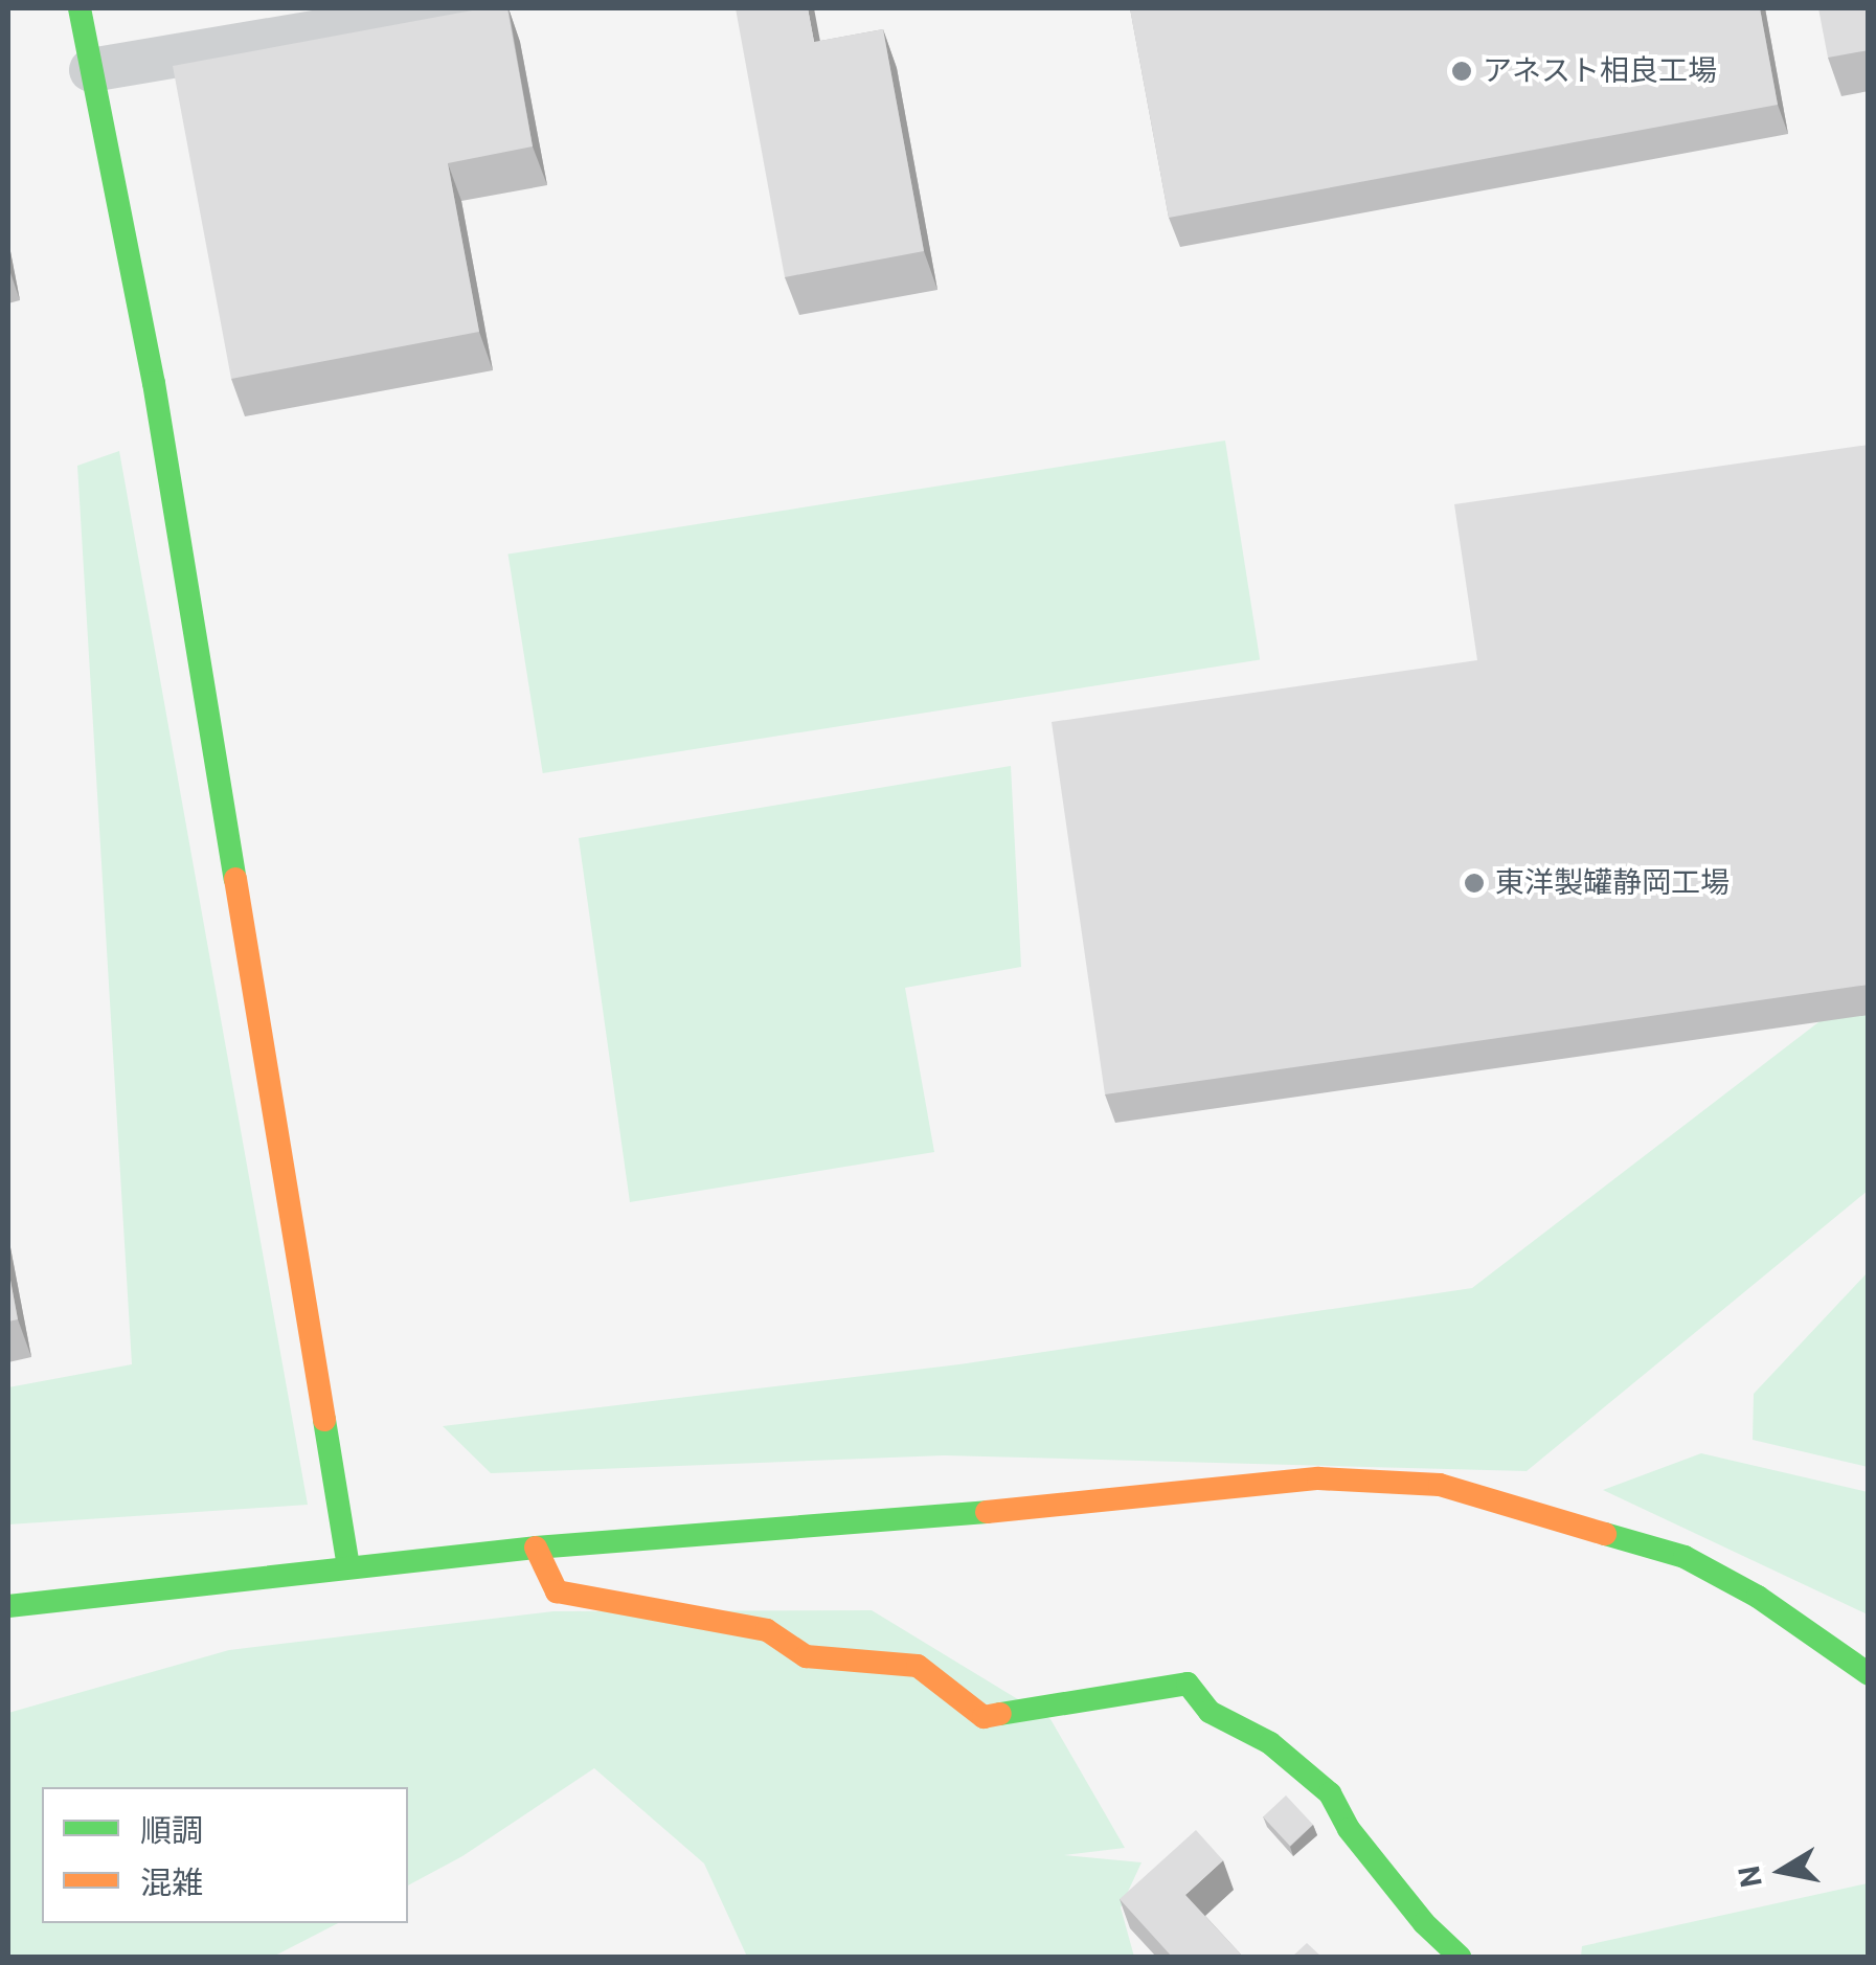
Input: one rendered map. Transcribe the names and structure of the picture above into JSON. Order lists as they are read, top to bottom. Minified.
{"places":["アネスト相良工場","東洋製罐静岡工場"],"legend":["順調","混雑"],"north":"left"}
